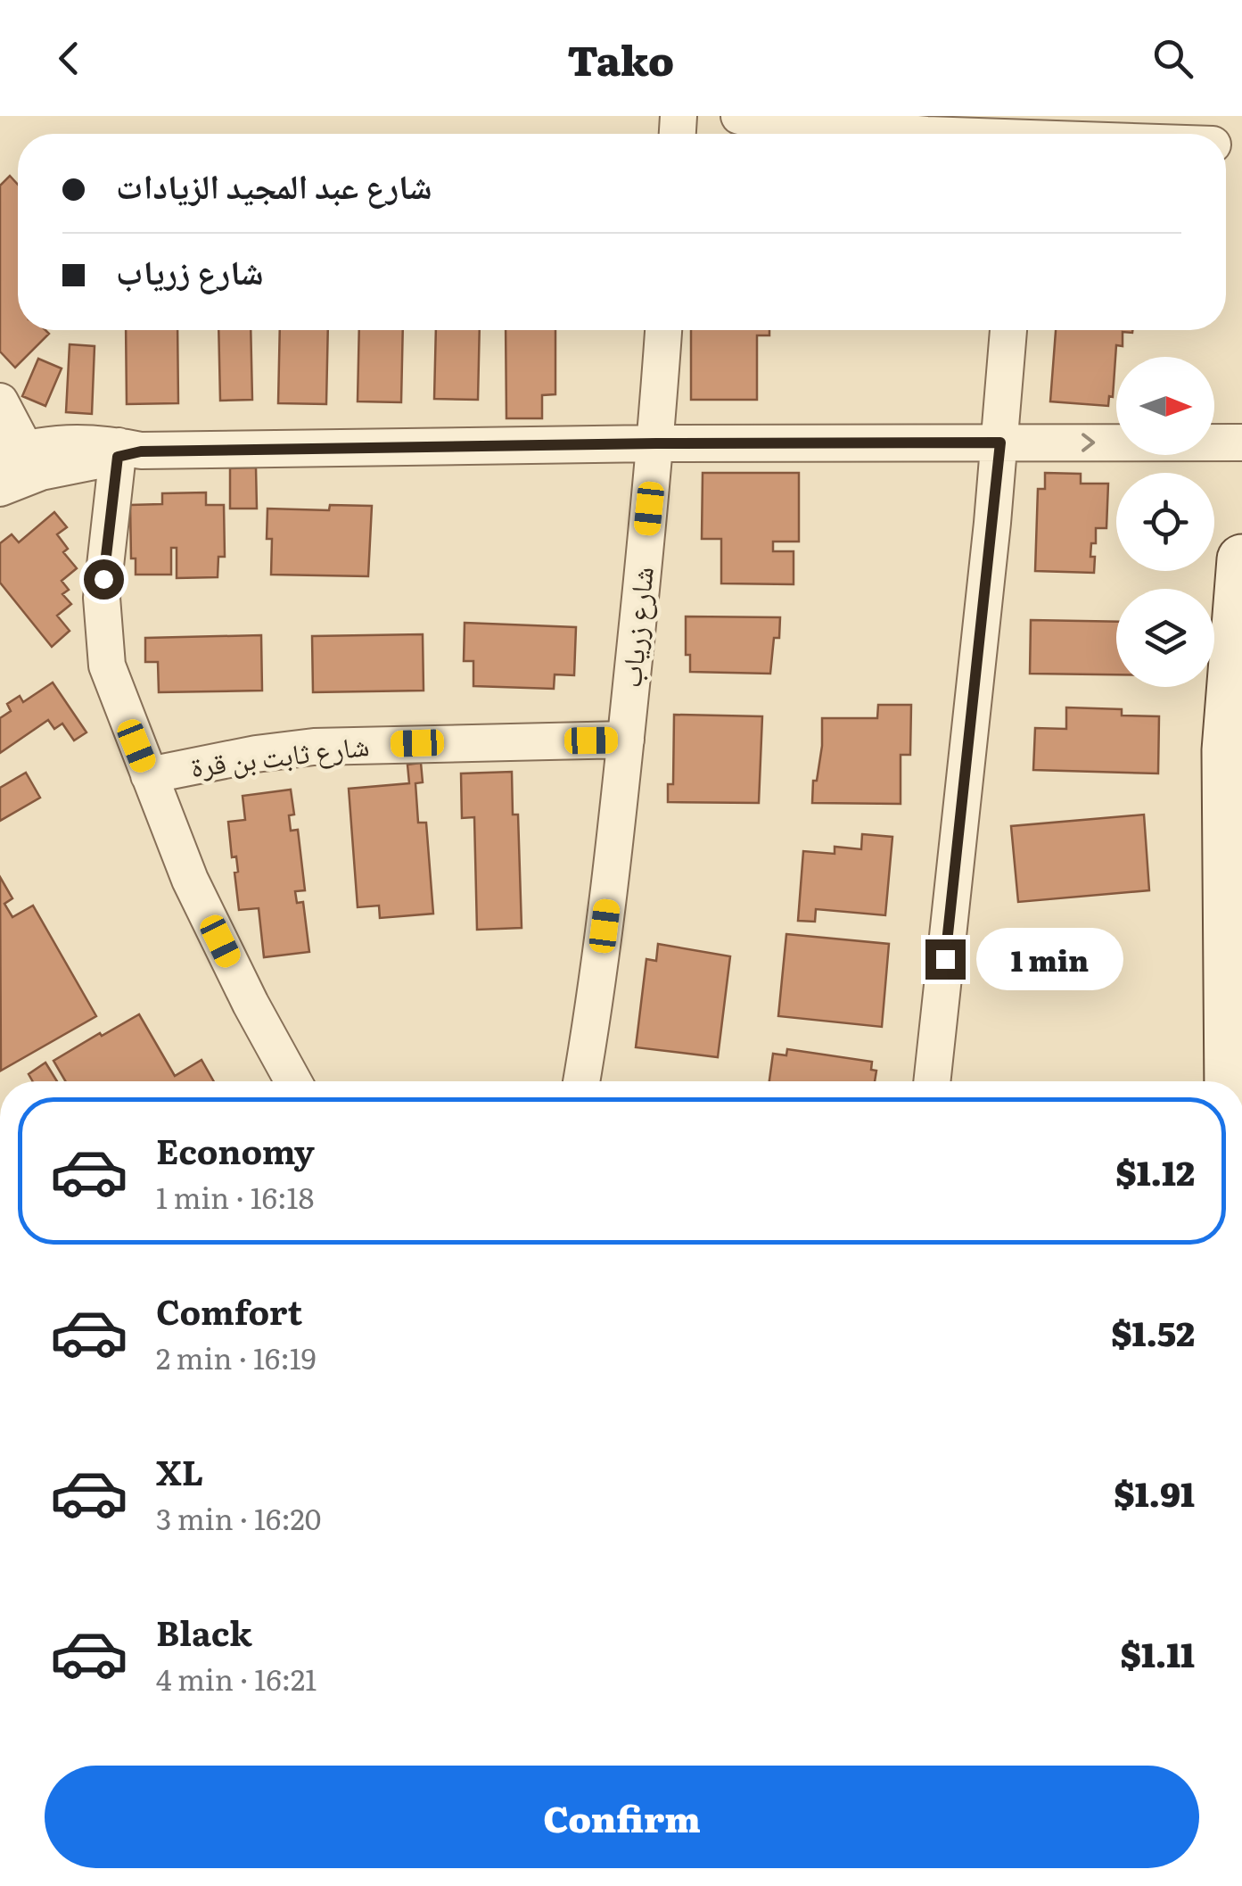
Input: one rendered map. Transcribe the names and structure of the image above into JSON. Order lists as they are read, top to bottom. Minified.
{"streets":{"street":["شارع زرياب","شارع ثابت بن قرة"]},"crossings":[["شارع زرياب","شارع ثابت بن قرة"]],"north":"right","page":{"header":"Tako","banner":["شارع عبد المجيد الزيادات","شارع زرياب"],"bubble":"1 min","list":[{"name":"Economy","note":"1 min · 16:18","value":"$1.12"},{"name":"Comfort","note":"2 min · 16:19","value":"$1.52"},{"name":"XL","note":"3 min · 16:20","value":"$1.91"},{"name":"Black","note":"4 min · 16:21","value":"$1.11"}],"buttons":"Confirm"}}
